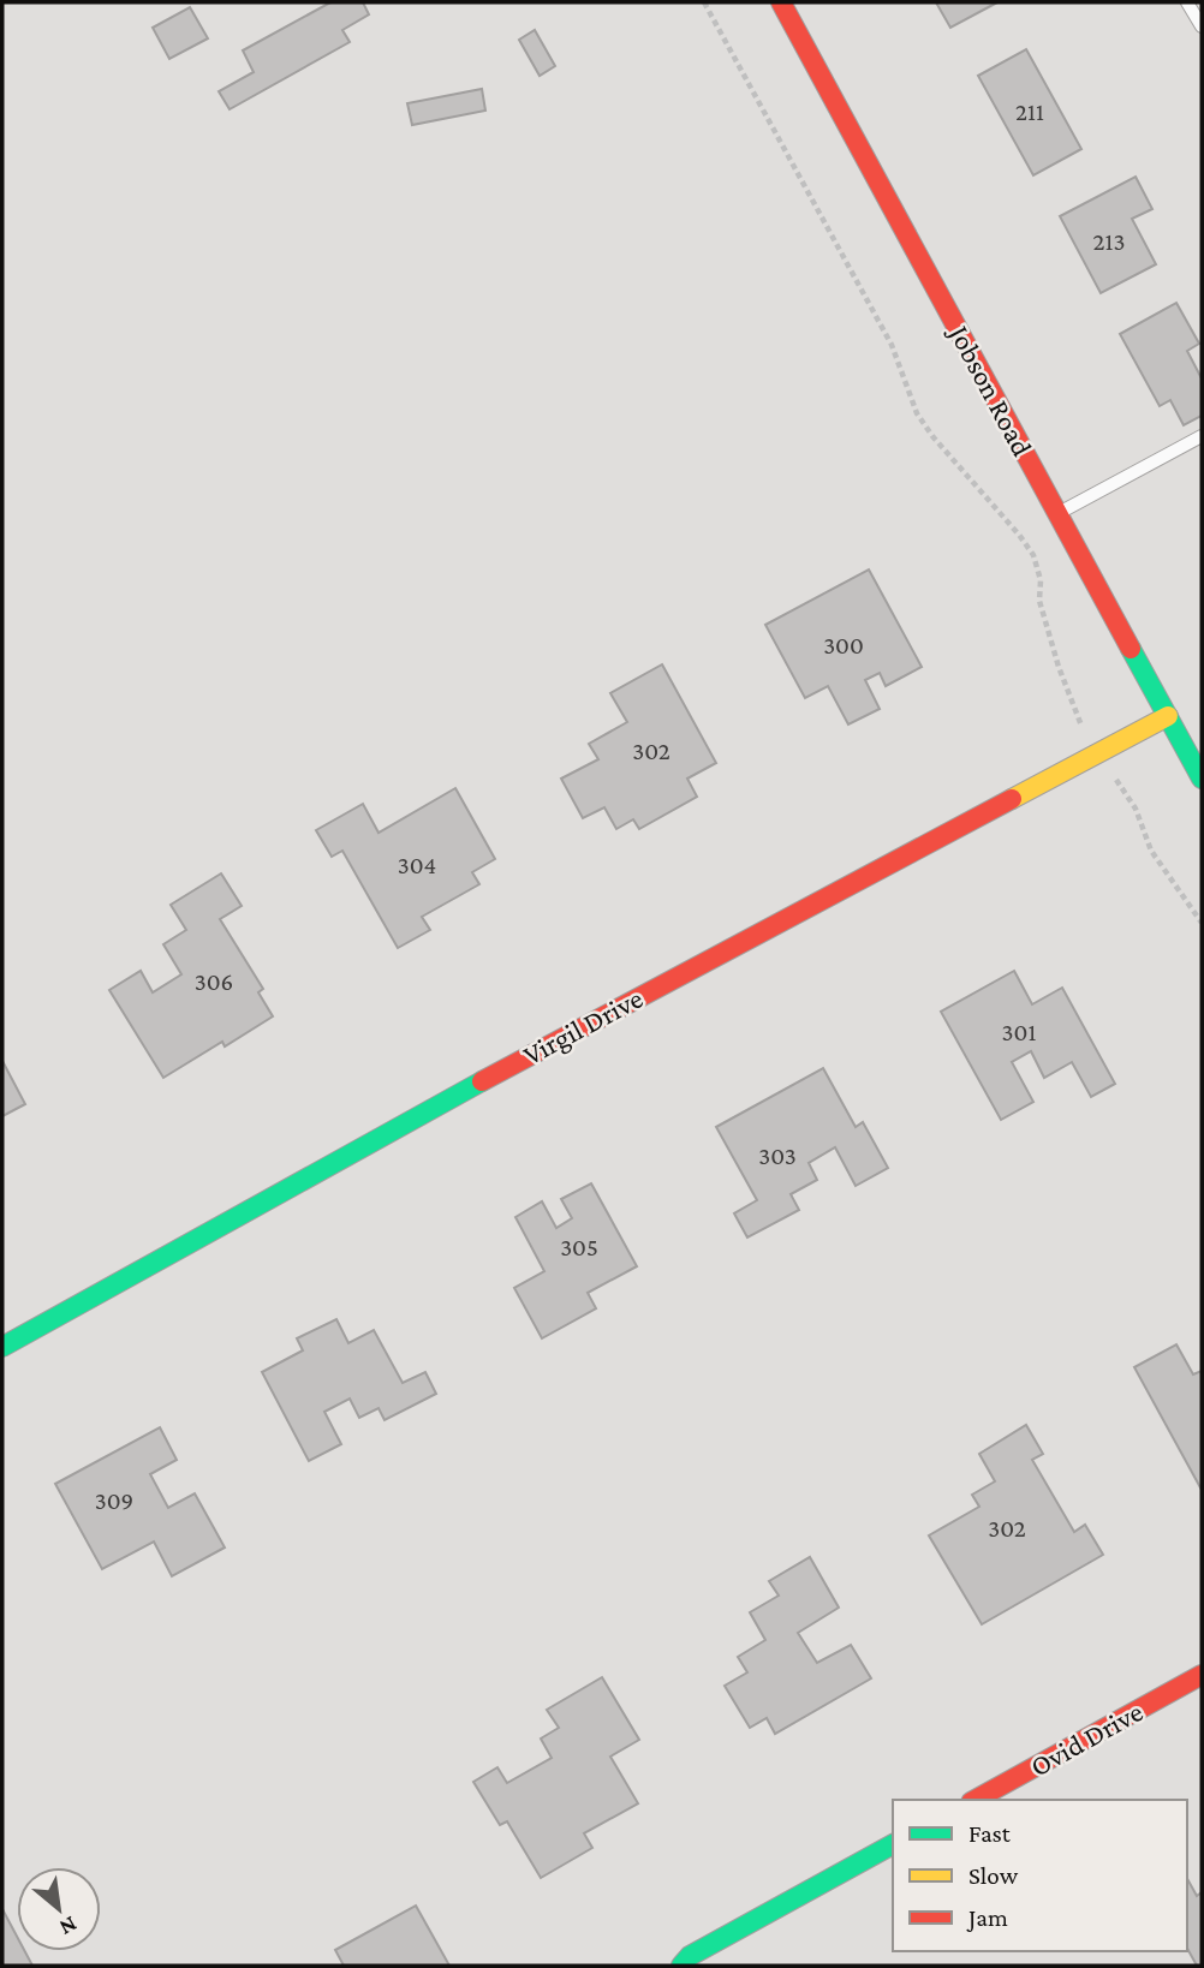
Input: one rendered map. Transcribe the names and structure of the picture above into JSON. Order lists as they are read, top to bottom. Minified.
{"streets":{"street":["Jobson Road","Virgil Drive","Ovid Drive"]},"crossings":[["Jobson Road","Virgil Drive"]],"house_numbers":["211","213","300","302","304","306","301","303","305","309","302"],"legend":["Fast","Slow","Jam"],"north":"bottom right"}
